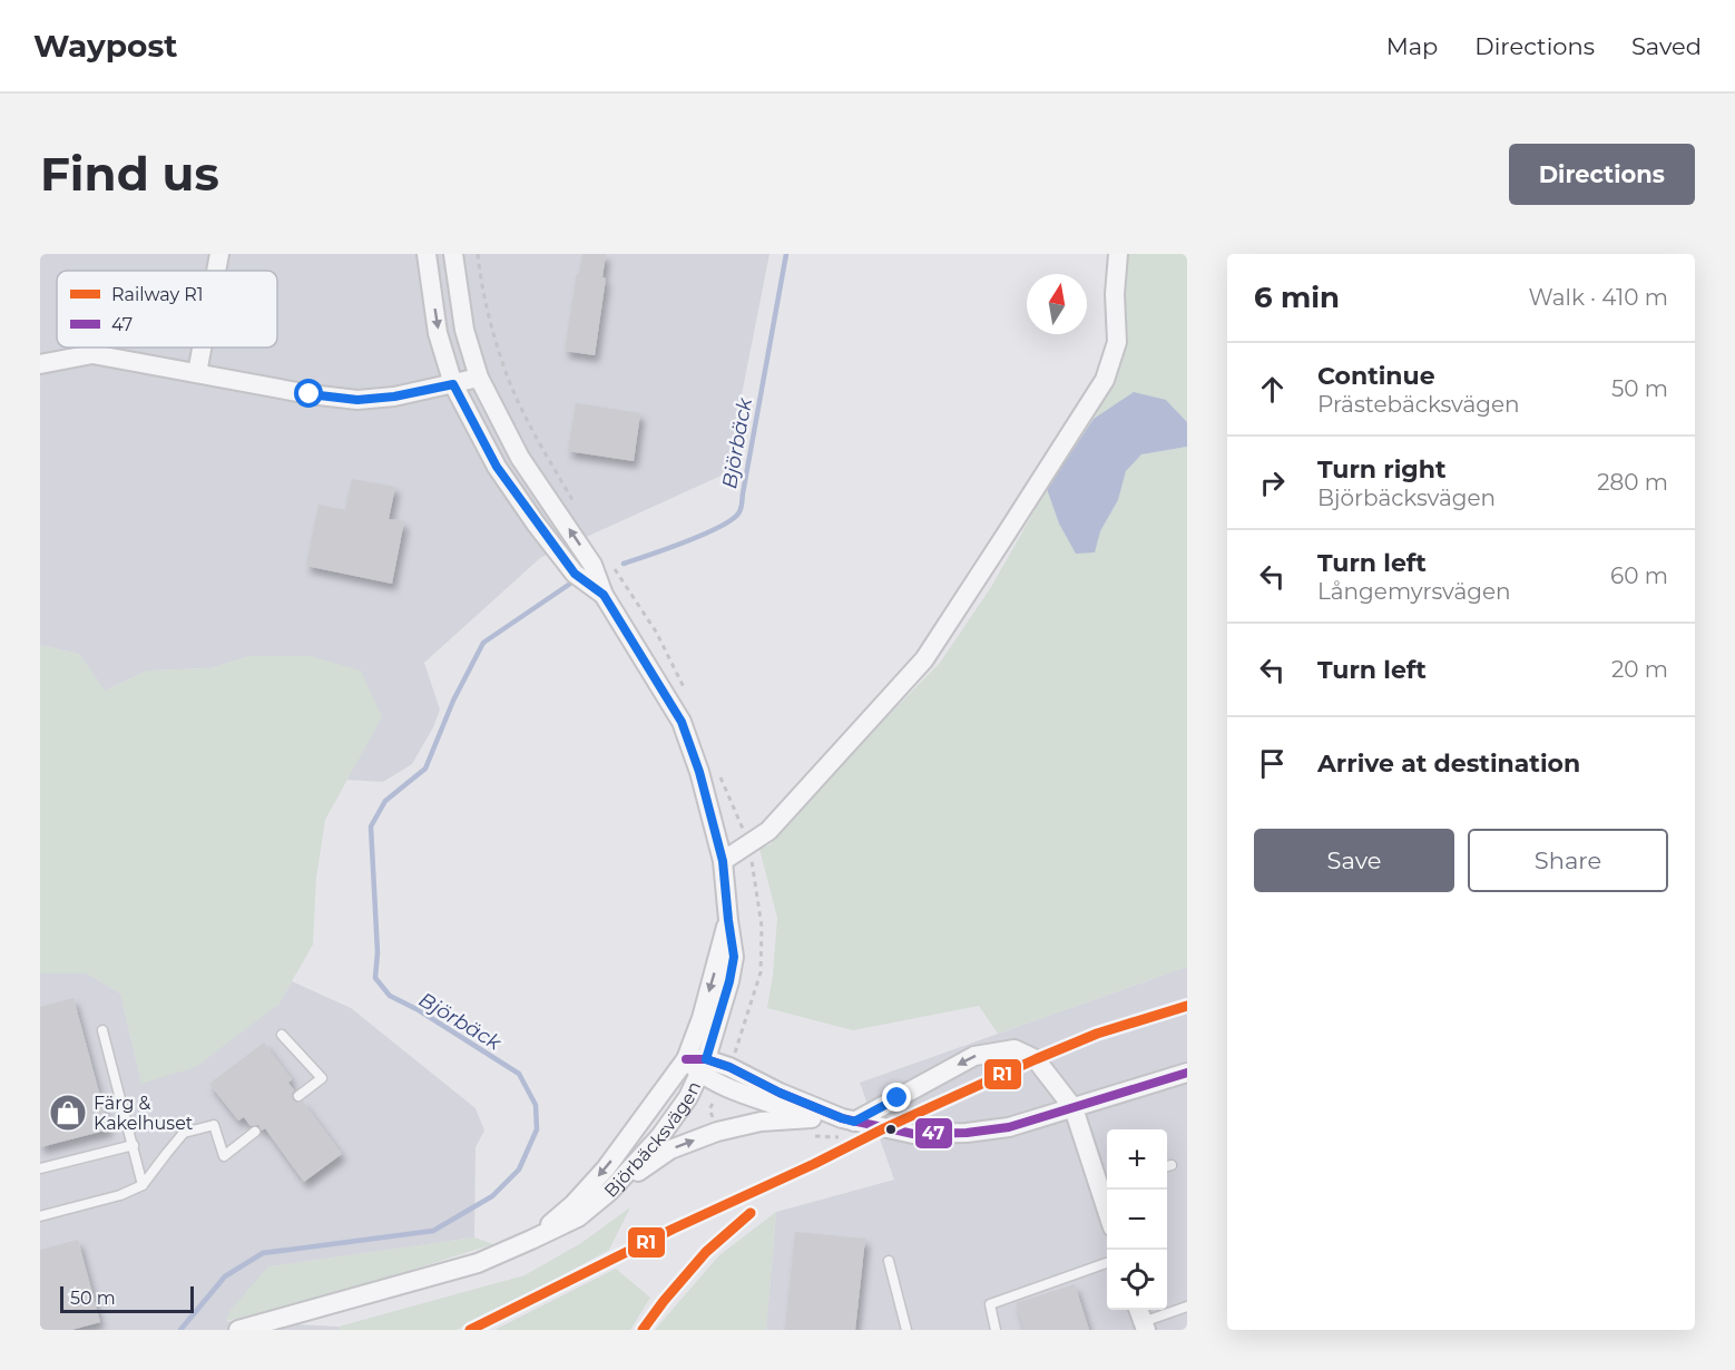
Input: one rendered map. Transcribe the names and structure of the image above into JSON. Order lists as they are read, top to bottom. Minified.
{"streets":{"street":["Björbäcksvägen"]},"water":["Björbäck"],"places":{"shop":["Färg & Kakelhuset"]},"lines":["rail line R1","transit line 47"],"legend":["Railway R1","47"],"scale_bar":"50 m","north":"top","page":{"header":"Waypost","nav":["Map","Directions","Saved"],"buttons":["Directions",["Save","Share"]],"title":"Find us","heading":["6 min","Walk · 410 m"],"list":[["Continue","Prästebäcksvägen","50 m"],["Turn right","Björbäcksvägen","280 m"],["Turn left","Långemyrsvägen","60 m"],["Turn left","20 m"],"Arrive at destination"],"map_buttons":["+","−"],"scale":"50 m"}}
